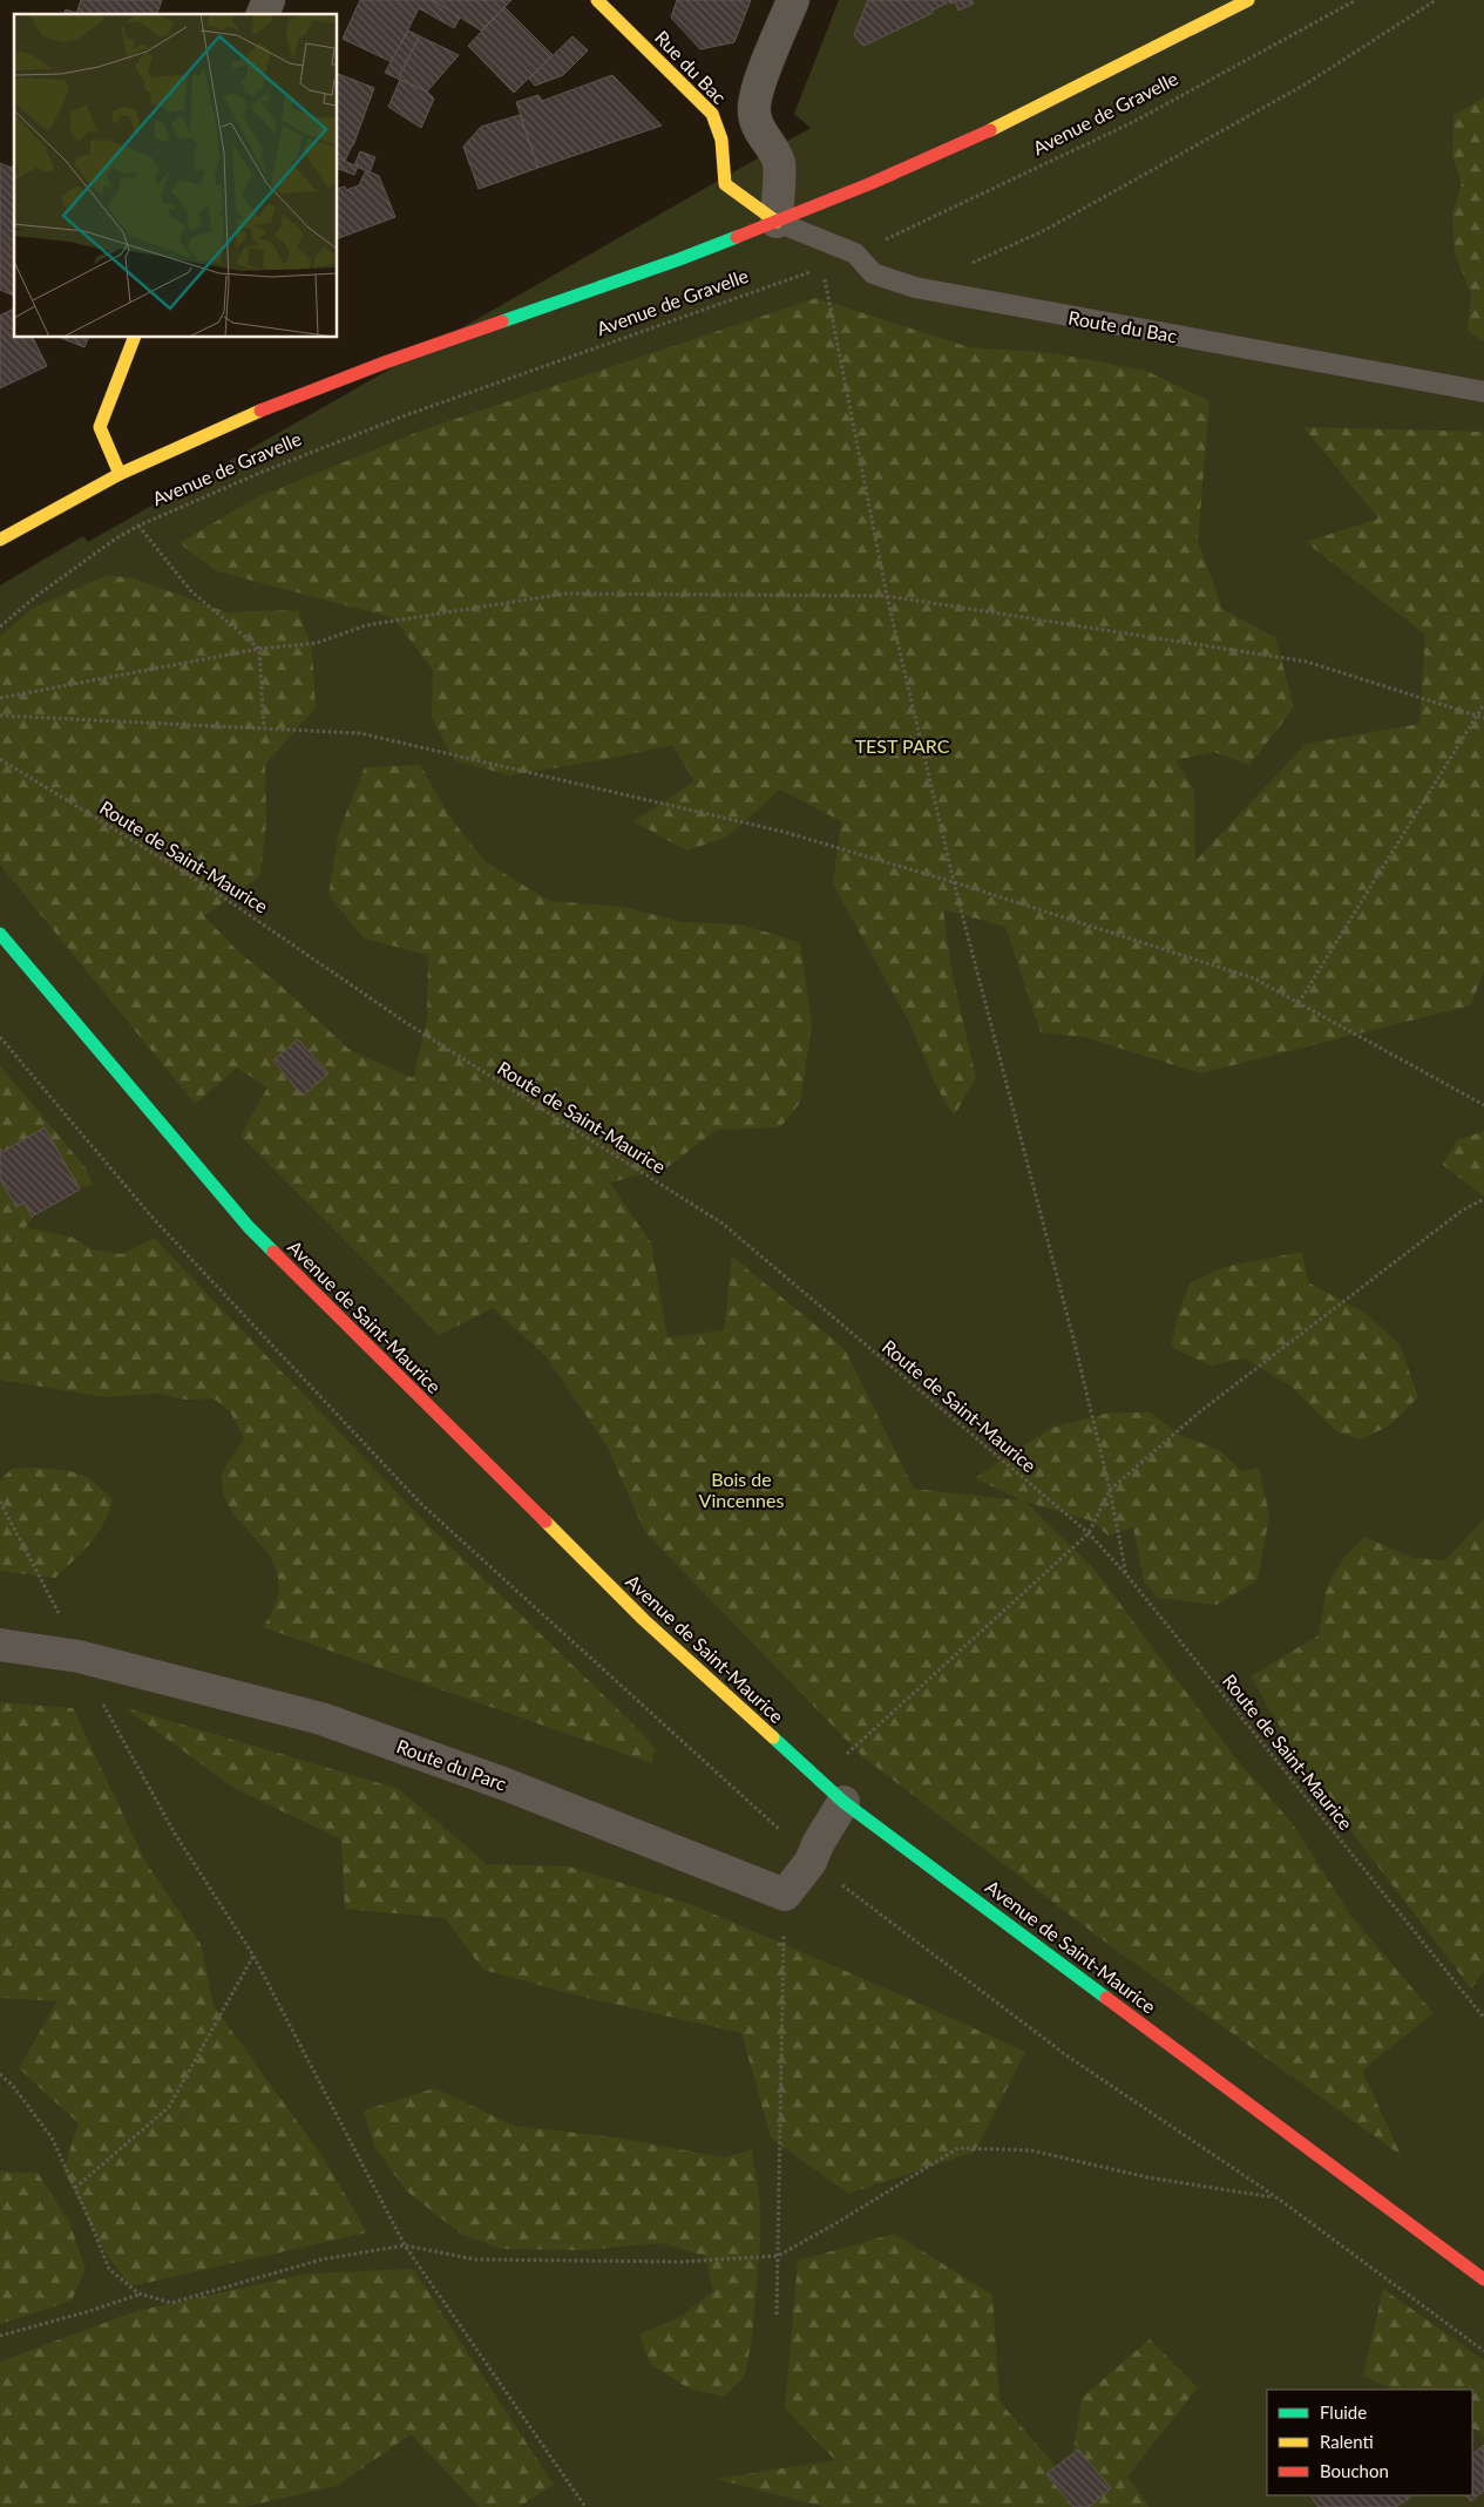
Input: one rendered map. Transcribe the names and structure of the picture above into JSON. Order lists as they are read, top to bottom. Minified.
{"streets":{"main road":["Rue du Bac","Avenue de Gravelle","Avenue de Saint-Maurice"],"street":["Route du Parc"],"lane":["Route du Bac"],"path":["Route de Saint-Maurice"]},"crossings":[["Rue du Bac","Avenue de Gravelle"],["Rue du Bac","Route du Bac"],["Avenue de Gravelle","Route du Bac"]],"parks":["TEST PARC","Bois de Vincennes"],"legend":["Fluide","Ralenti","Bouchon"]}
